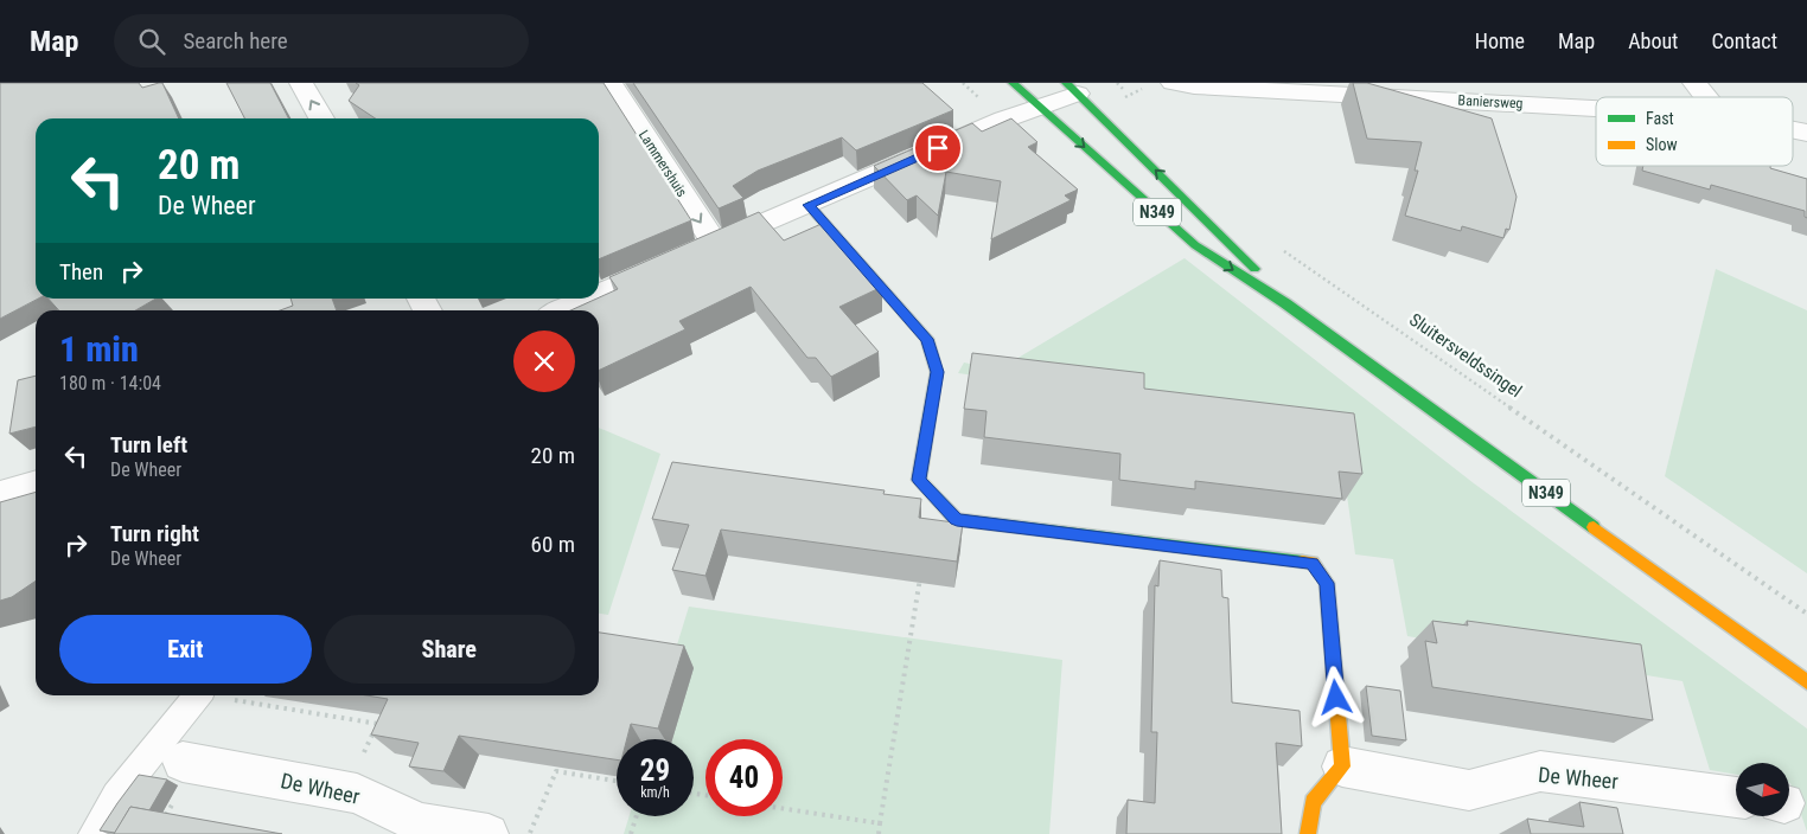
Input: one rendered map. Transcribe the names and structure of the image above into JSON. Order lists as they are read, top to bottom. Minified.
{"streets":{"main road":["N349"],"street":["Baniersweg","Lammershuis","De Wheer"],"path":["Sluitersveldssingel"]},"one_way":["Lammershuis"],"legend":["Fast","Slow"],"north":"right","page":{"header":"Map","search":"Search here","nav":["Home","Map","About","Contact"],"turn":["20 m","De Wheer"],"then":"Then","heading":["1 min","180 m · 14:04"],"list":[{"name":"Turn left","note":"De Wheer","value":"20 m"},{"name":"Turn right","note":"De Wheer","value":"60 m"}],"buttons":["Exit","Share"],"speed":"29 km/h","limit":"40"}}
